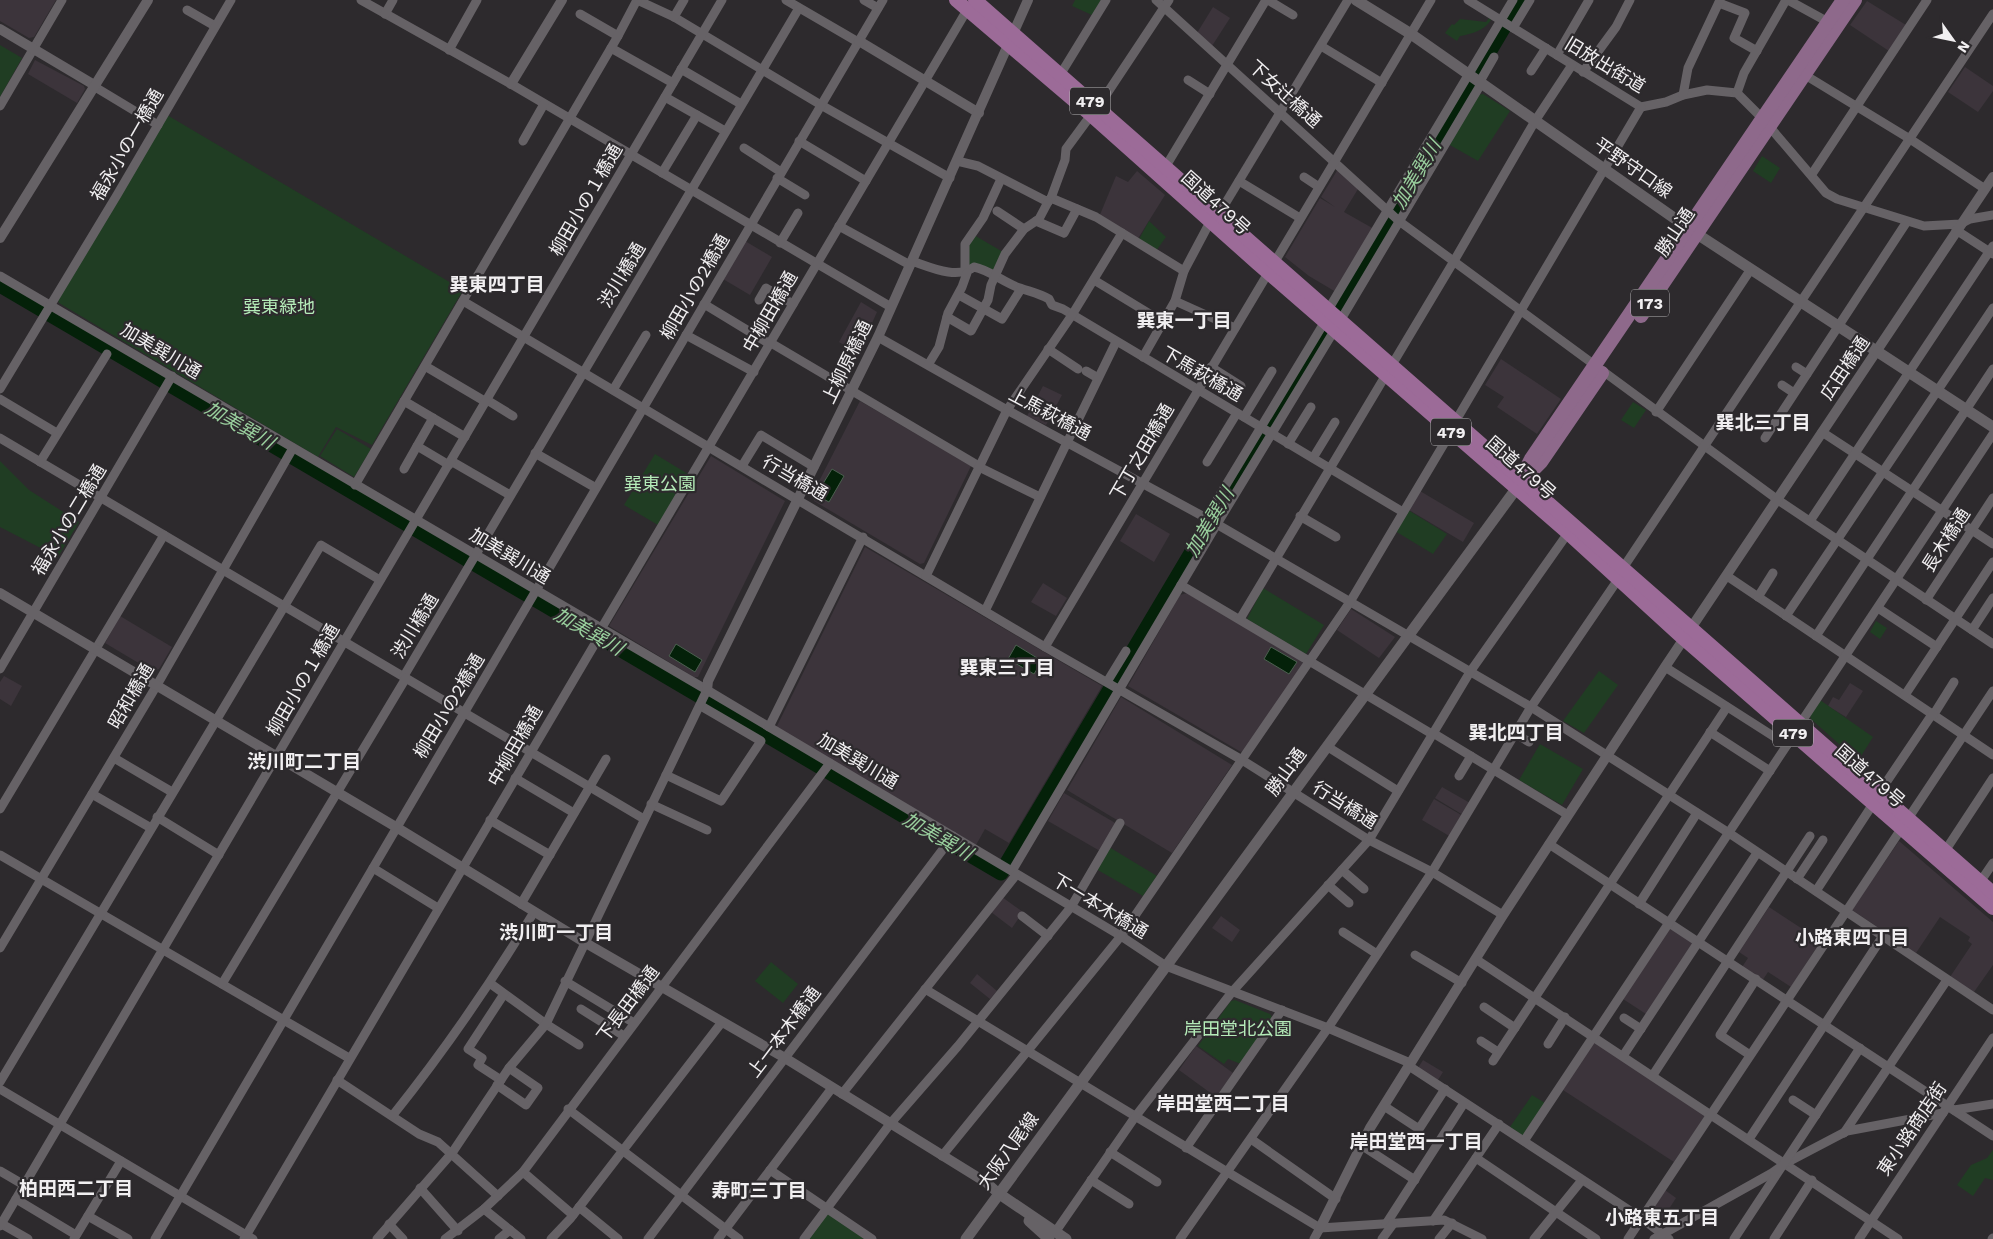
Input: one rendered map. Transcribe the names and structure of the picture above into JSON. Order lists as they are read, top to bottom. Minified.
{"streets":{"highway":["479","国道479号"],"main road":["平野守口線","勝山通","173","大阪八尾線"],"street":["旧放出街道","下女辻橋通","福永小の一橋通","柳田小の１橋通","渋川橋通","柳田小の2橋通","中柳田橋通","加美巽川通","上柳原橋通","広田橋通","下馬萩橋通","上馬萩橋通","下丁之田橋通","行当橋通","福永小の二橋通","長木橋通","昭和橋通","下一本木橋通","下長田橋通","上一本木橋通","東小路商店街"]},"crossings":[["下女辻橋通","勝山通"],["下女辻橋通","広田橋通"],["下女辻橋通","下丁之田橋通"],["下女辻橋通","長木橋通"],["福永小の一橋通","加美巽川通"],["平野守口線","勝山通"],["平野守口線","広田橋通"],["平野守口線","下丁之田橋通"],["柳田小の１橋通","加美巽川通"],["柳田小の１橋通","行当橋通"],["国道479号","勝山通"],["国道479号","中柳田橋通"],["国道479号","上柳原橋通"],["国道479号","広田橋通"],["国道479号","下丁之田橋通"],["勝山通","上馬萩橋通"],["勝山通","行当橋通"],["勝山通","下一本木橋通"],["勝山通","大阪八尾線"],["渋川橋通","加美巽川通"],["渋川橋通","行当橋通"],["柳田小の2橋通","加美巽川通"],["柳田小の2橋通","行当橋通"],["中柳田橋通","加美巽川通"],["中柳田橋通","下馬萩橋通"],["中柳田橋通","行当橋通"],["加美巽川通","上柳原橋通"],["加美巽川通","福永小の二橋通"],["加美巽川通","昭和橋通"],["加美巽川通","下一本木橋通"],["加美巽川通","下長田橋通"],["加美巽川通","上一本木橋通"],["上柳原橋通","下馬萩橋通"],["上柳原橋通","上馬萩橋通"],["上柳原橋通","行当橋通"],["広田橋通","上馬萩橋通"],["広田橋通","行当橋通"],["広田橋通","下一本木橋通"],["下馬萩橋通","下丁之田橋通"],["上馬萩橋通","下丁之田橋通"],["下丁之田橋通","行当橋通"]],"districts":["巽東四丁目","巽東一丁目","巽北三丁目","巽東三丁目","巽北四丁目","渋川町二丁目","渋川町一丁目","小路東四丁目","岸田堂西二丁目","岸田堂西一丁目","柏田西二丁目","寿町三丁目","小路東五丁目"],"water":["加美巽川"],"parks":["巽東緑地","巽東公園","岸田堂北公園"],"north":"bottom right"}
